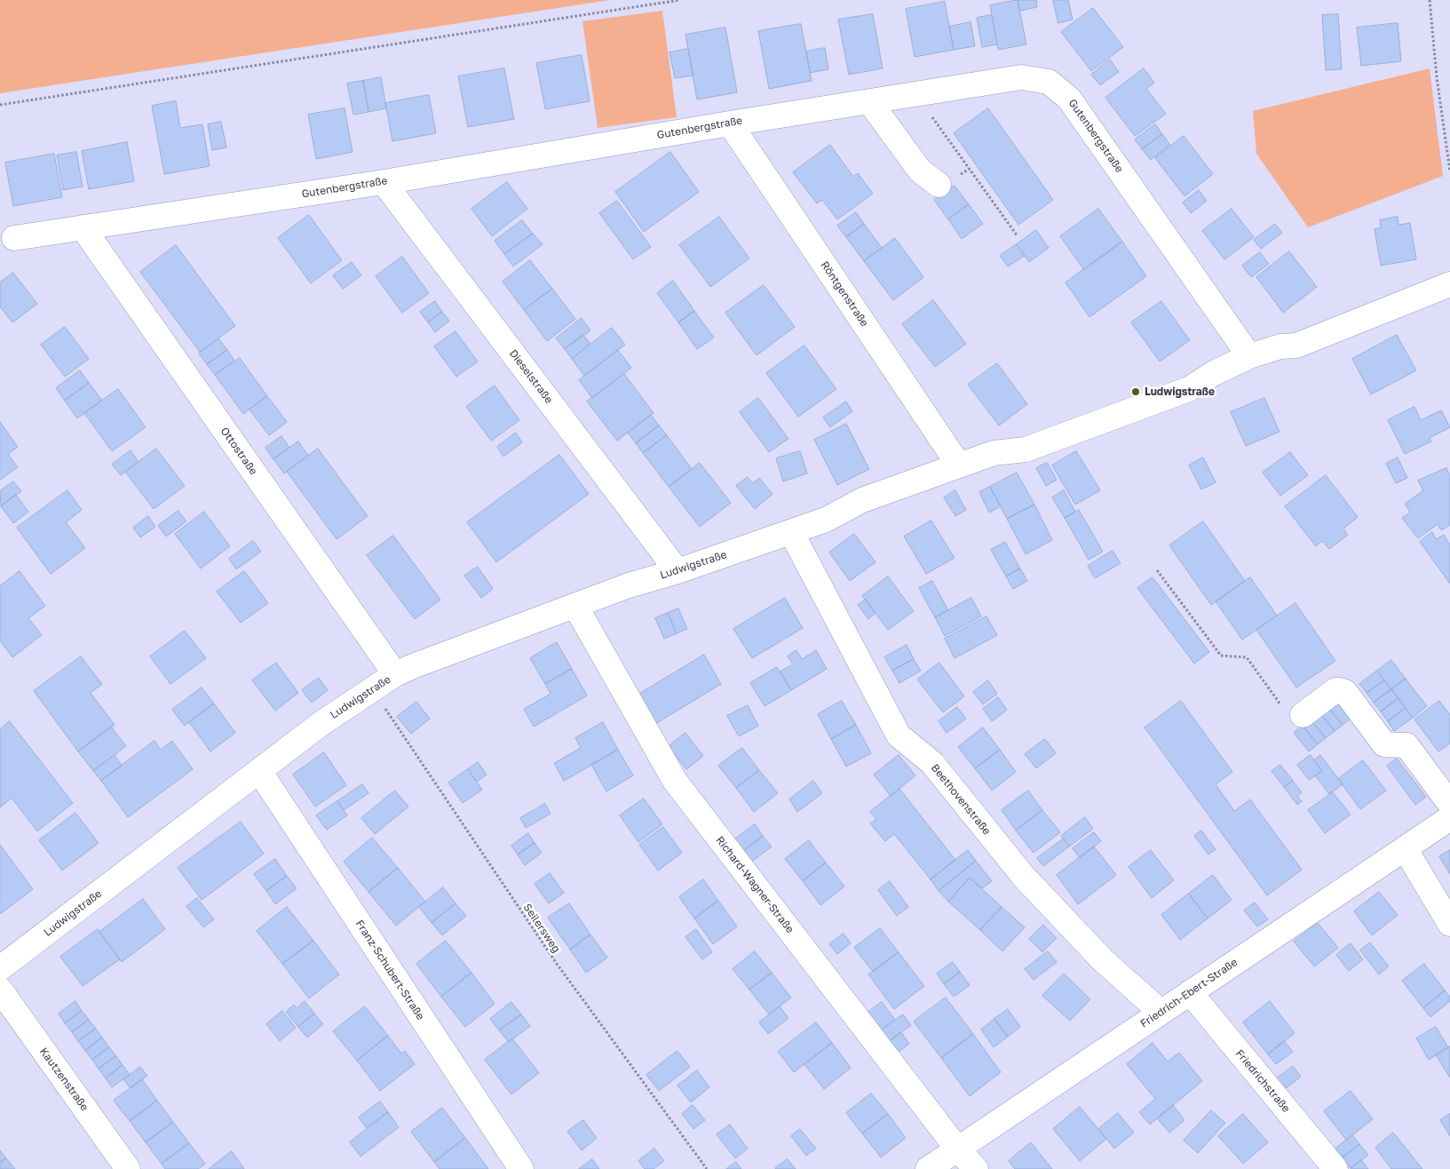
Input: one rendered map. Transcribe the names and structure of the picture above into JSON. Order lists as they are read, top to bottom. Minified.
{"streets":{"street":["Gutenbergstraße","Röntgenstraße","Dieselstraße","Ottostraße","Ludwigstraße","Beethovenstraße","Richard-Wagner-Straße","Franz-Schubert-Straße","Friedrich-Ebert-Straße","Kautzenstraße","Friedrichstraße"],"path":["Seilersweg"]},"crossings":[["Gutenbergstraße","Röntgenstraße"],["Gutenbergstraße","Dieselstraße"],["Gutenbergstraße","Ottostraße"],["Gutenbergstraße","Ludwigstraße"],["Röntgenstraße","Ludwigstraße"],["Dieselstraße","Ludwigstraße"],["Ottostraße","Ludwigstraße"],["Ludwigstraße","Beethovenstraße"],["Ludwigstraße","Richard-Wagner-Straße"],["Ludwigstraße","Seilersweg"],["Ludwigstraße","Franz-Schubert-Straße"],["Beethovenstraße","Friedrich-Ebert-Straße"],["Richard-Wagner-Straße","Friedrich-Ebert-Straße"],["Friedrich-Ebert-Straße","Friedrichstraße"]],"places":["Ludwigstraße"]}
